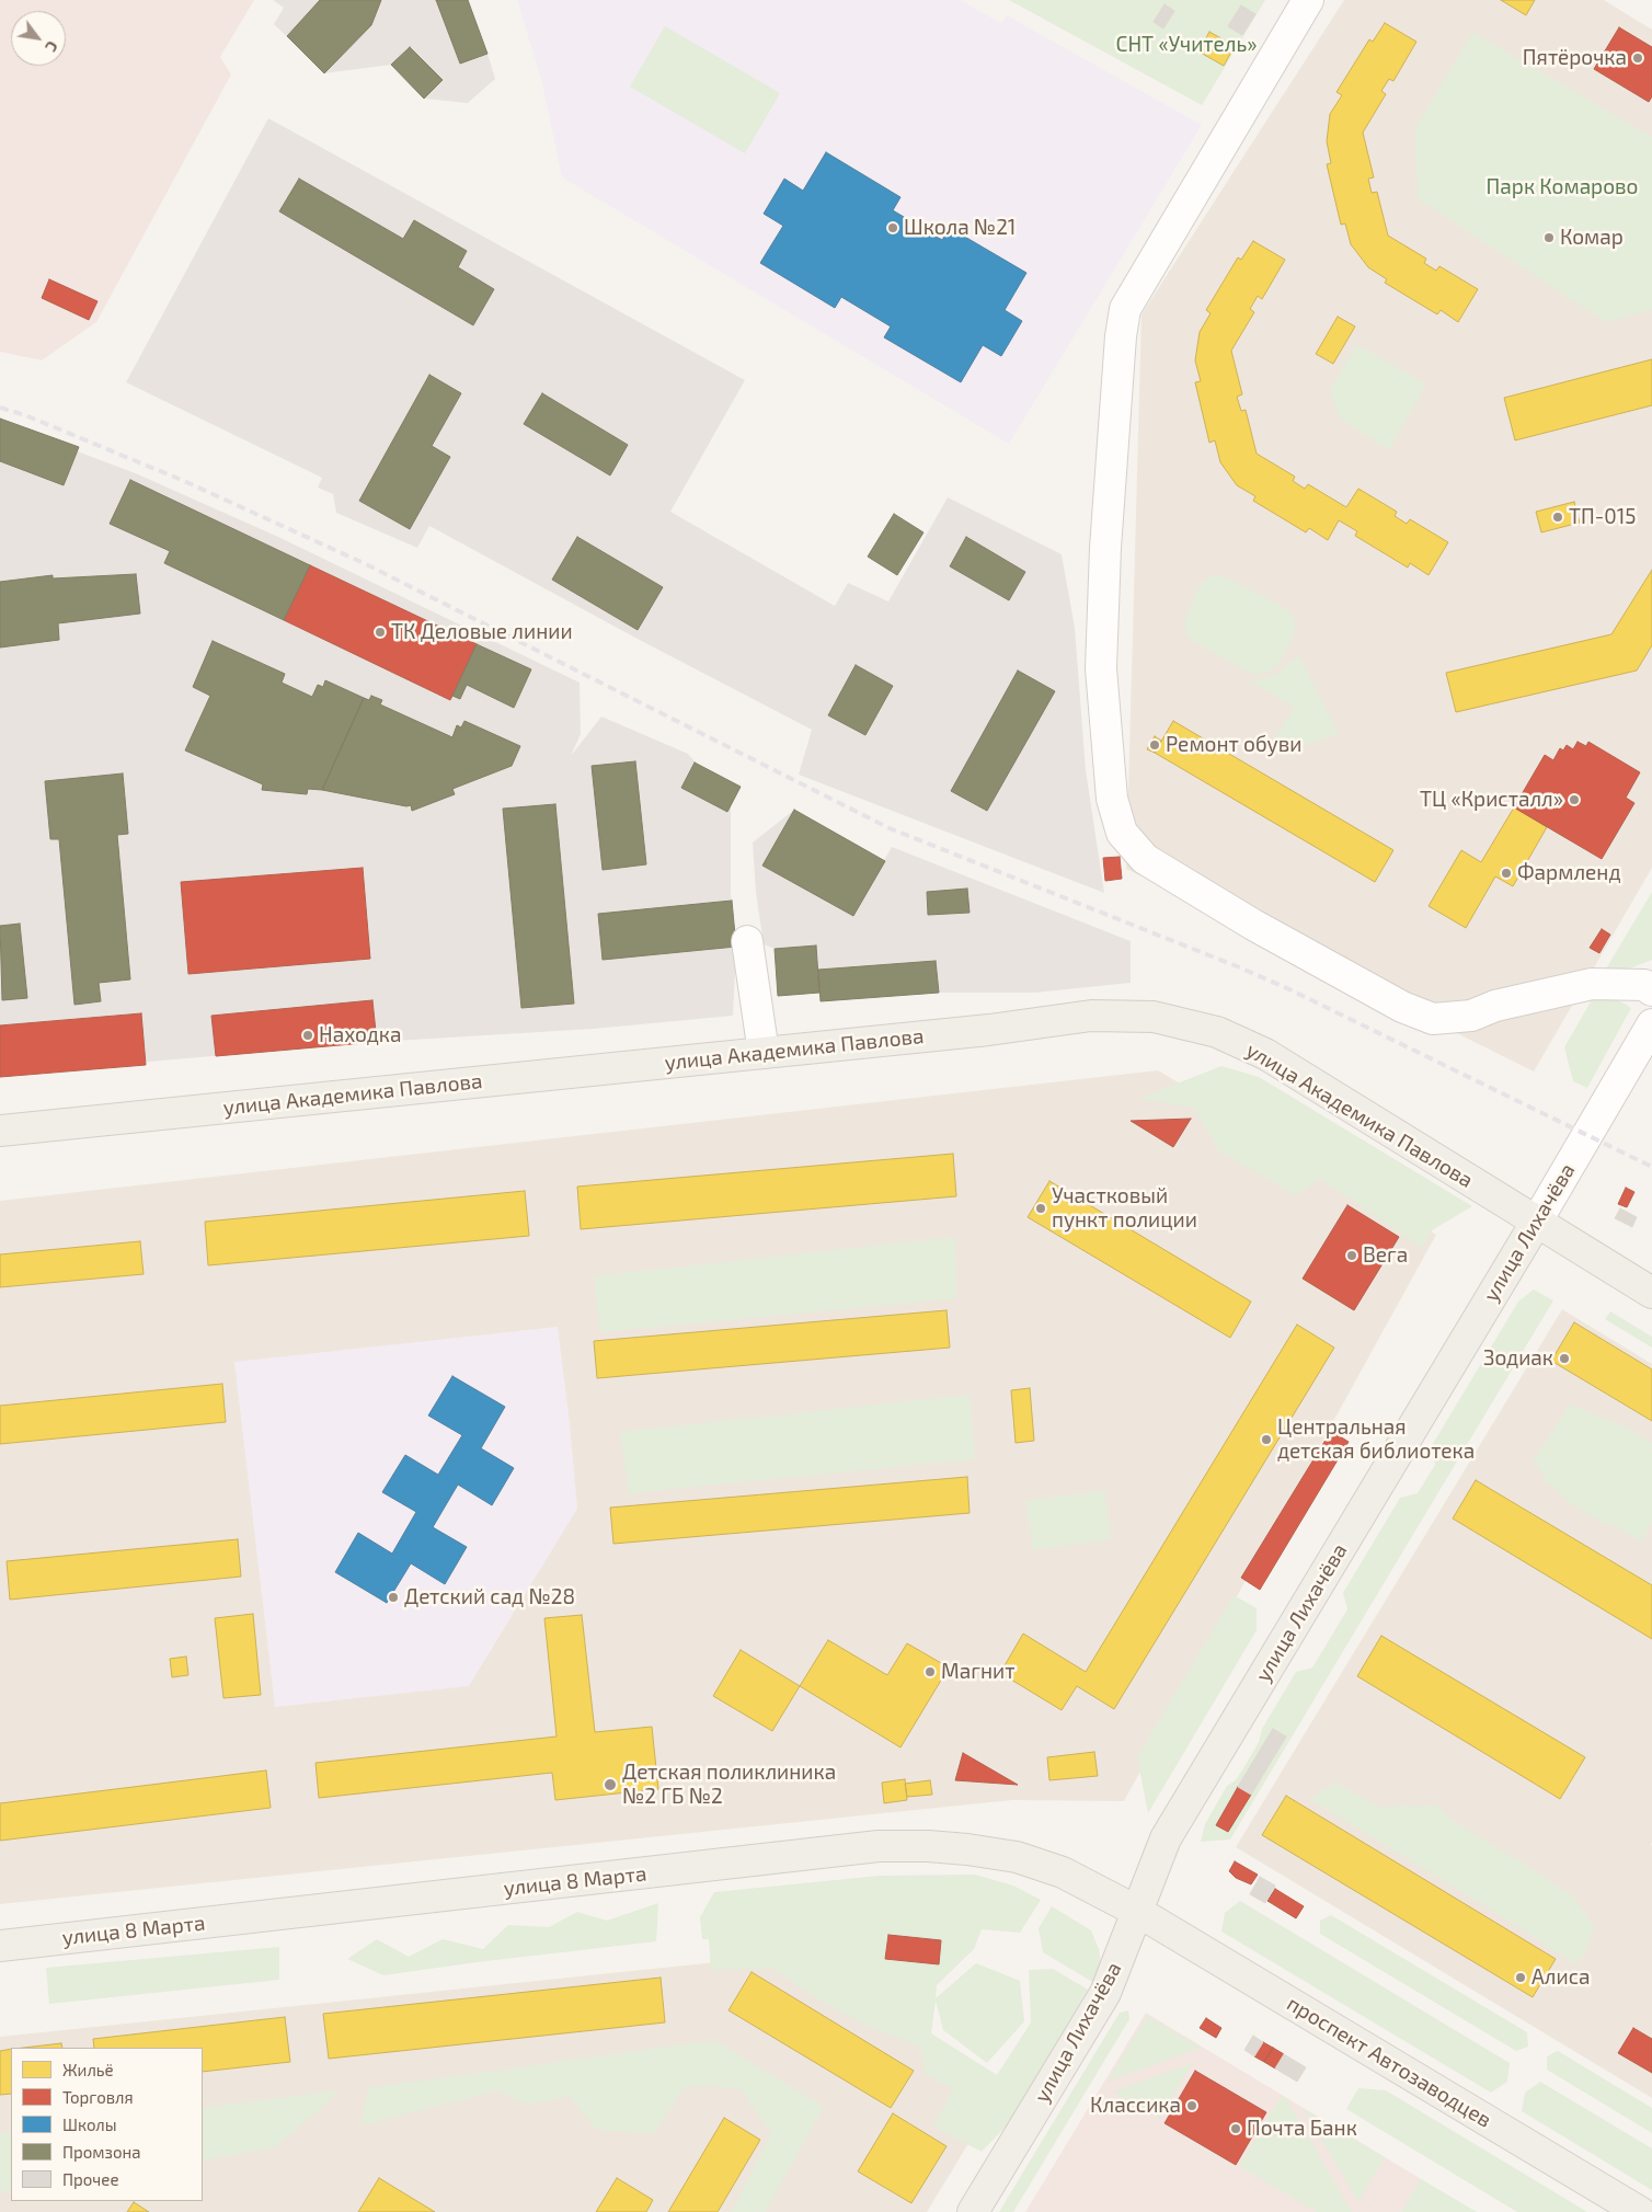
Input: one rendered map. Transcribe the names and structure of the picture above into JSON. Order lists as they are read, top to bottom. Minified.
{"streets":{"main road":["улица Академика Павлова","улица Лихачёва","улица 8 Марта","проспект Автозаводцев"]},"crossings":[["улица Академика Павлова","улица Лихачёва"],["улица Лихачёва","улица 8 Марта"],["улица Лихачёва","проспект Автозаводцев"],["улица 8 Марта","проспект Автозаводцев"]],"parks":["СНТ «Учитель»","Парк Комарово"],"places":["Пятёрочка","Школа №21","Комар","ТП-015","ТК Деловые линии","Ремонт обуви","ТЦ «Кристалл»","Фармленд","Находка","Участковый пункт полиции","Вега","Зодиак","Центральная детская библиотека","Детский сад №28","Магнит","Детская поликлиника №2 ГБ №2","Алиса","Классика","Почта Банк"],"legend":["Жильё","Торговля","Школы","Промзона","Прочее"],"north":"bottom right"}
